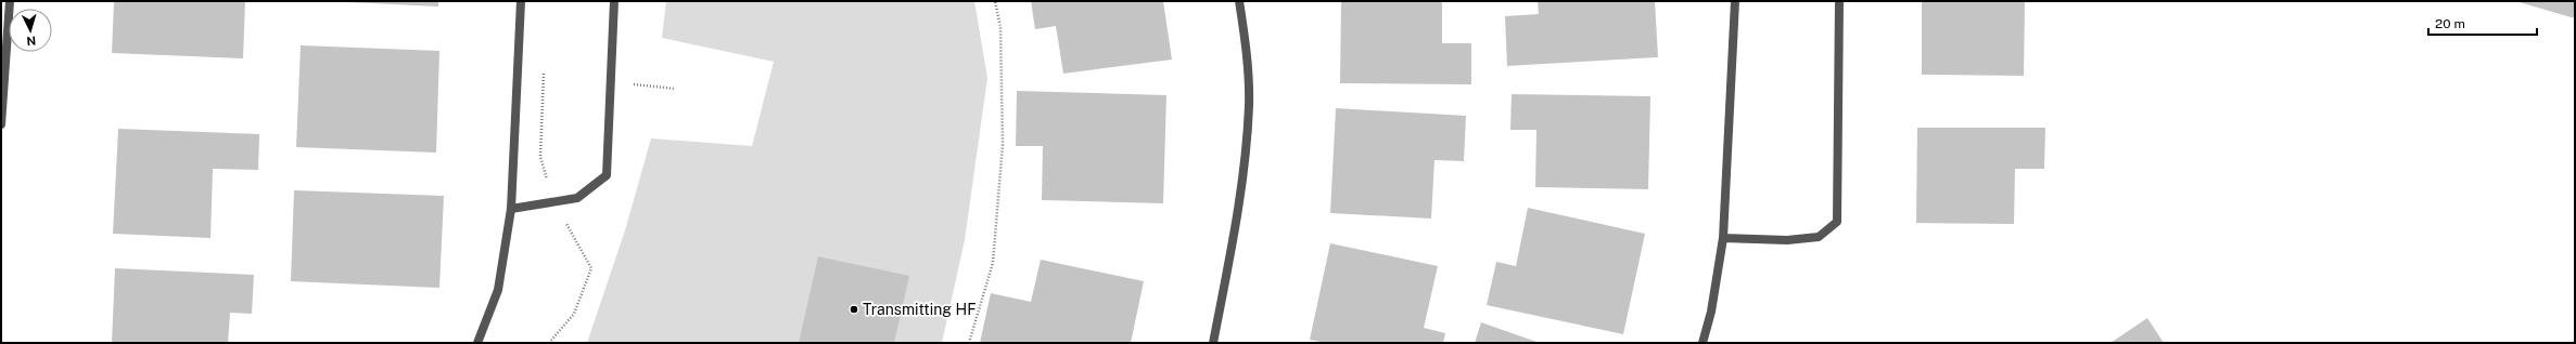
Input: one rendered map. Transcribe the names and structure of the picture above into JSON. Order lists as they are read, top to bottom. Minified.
{"places":["Transmitting HF"],"scale_bar":"20 m","north":"bottom"}
